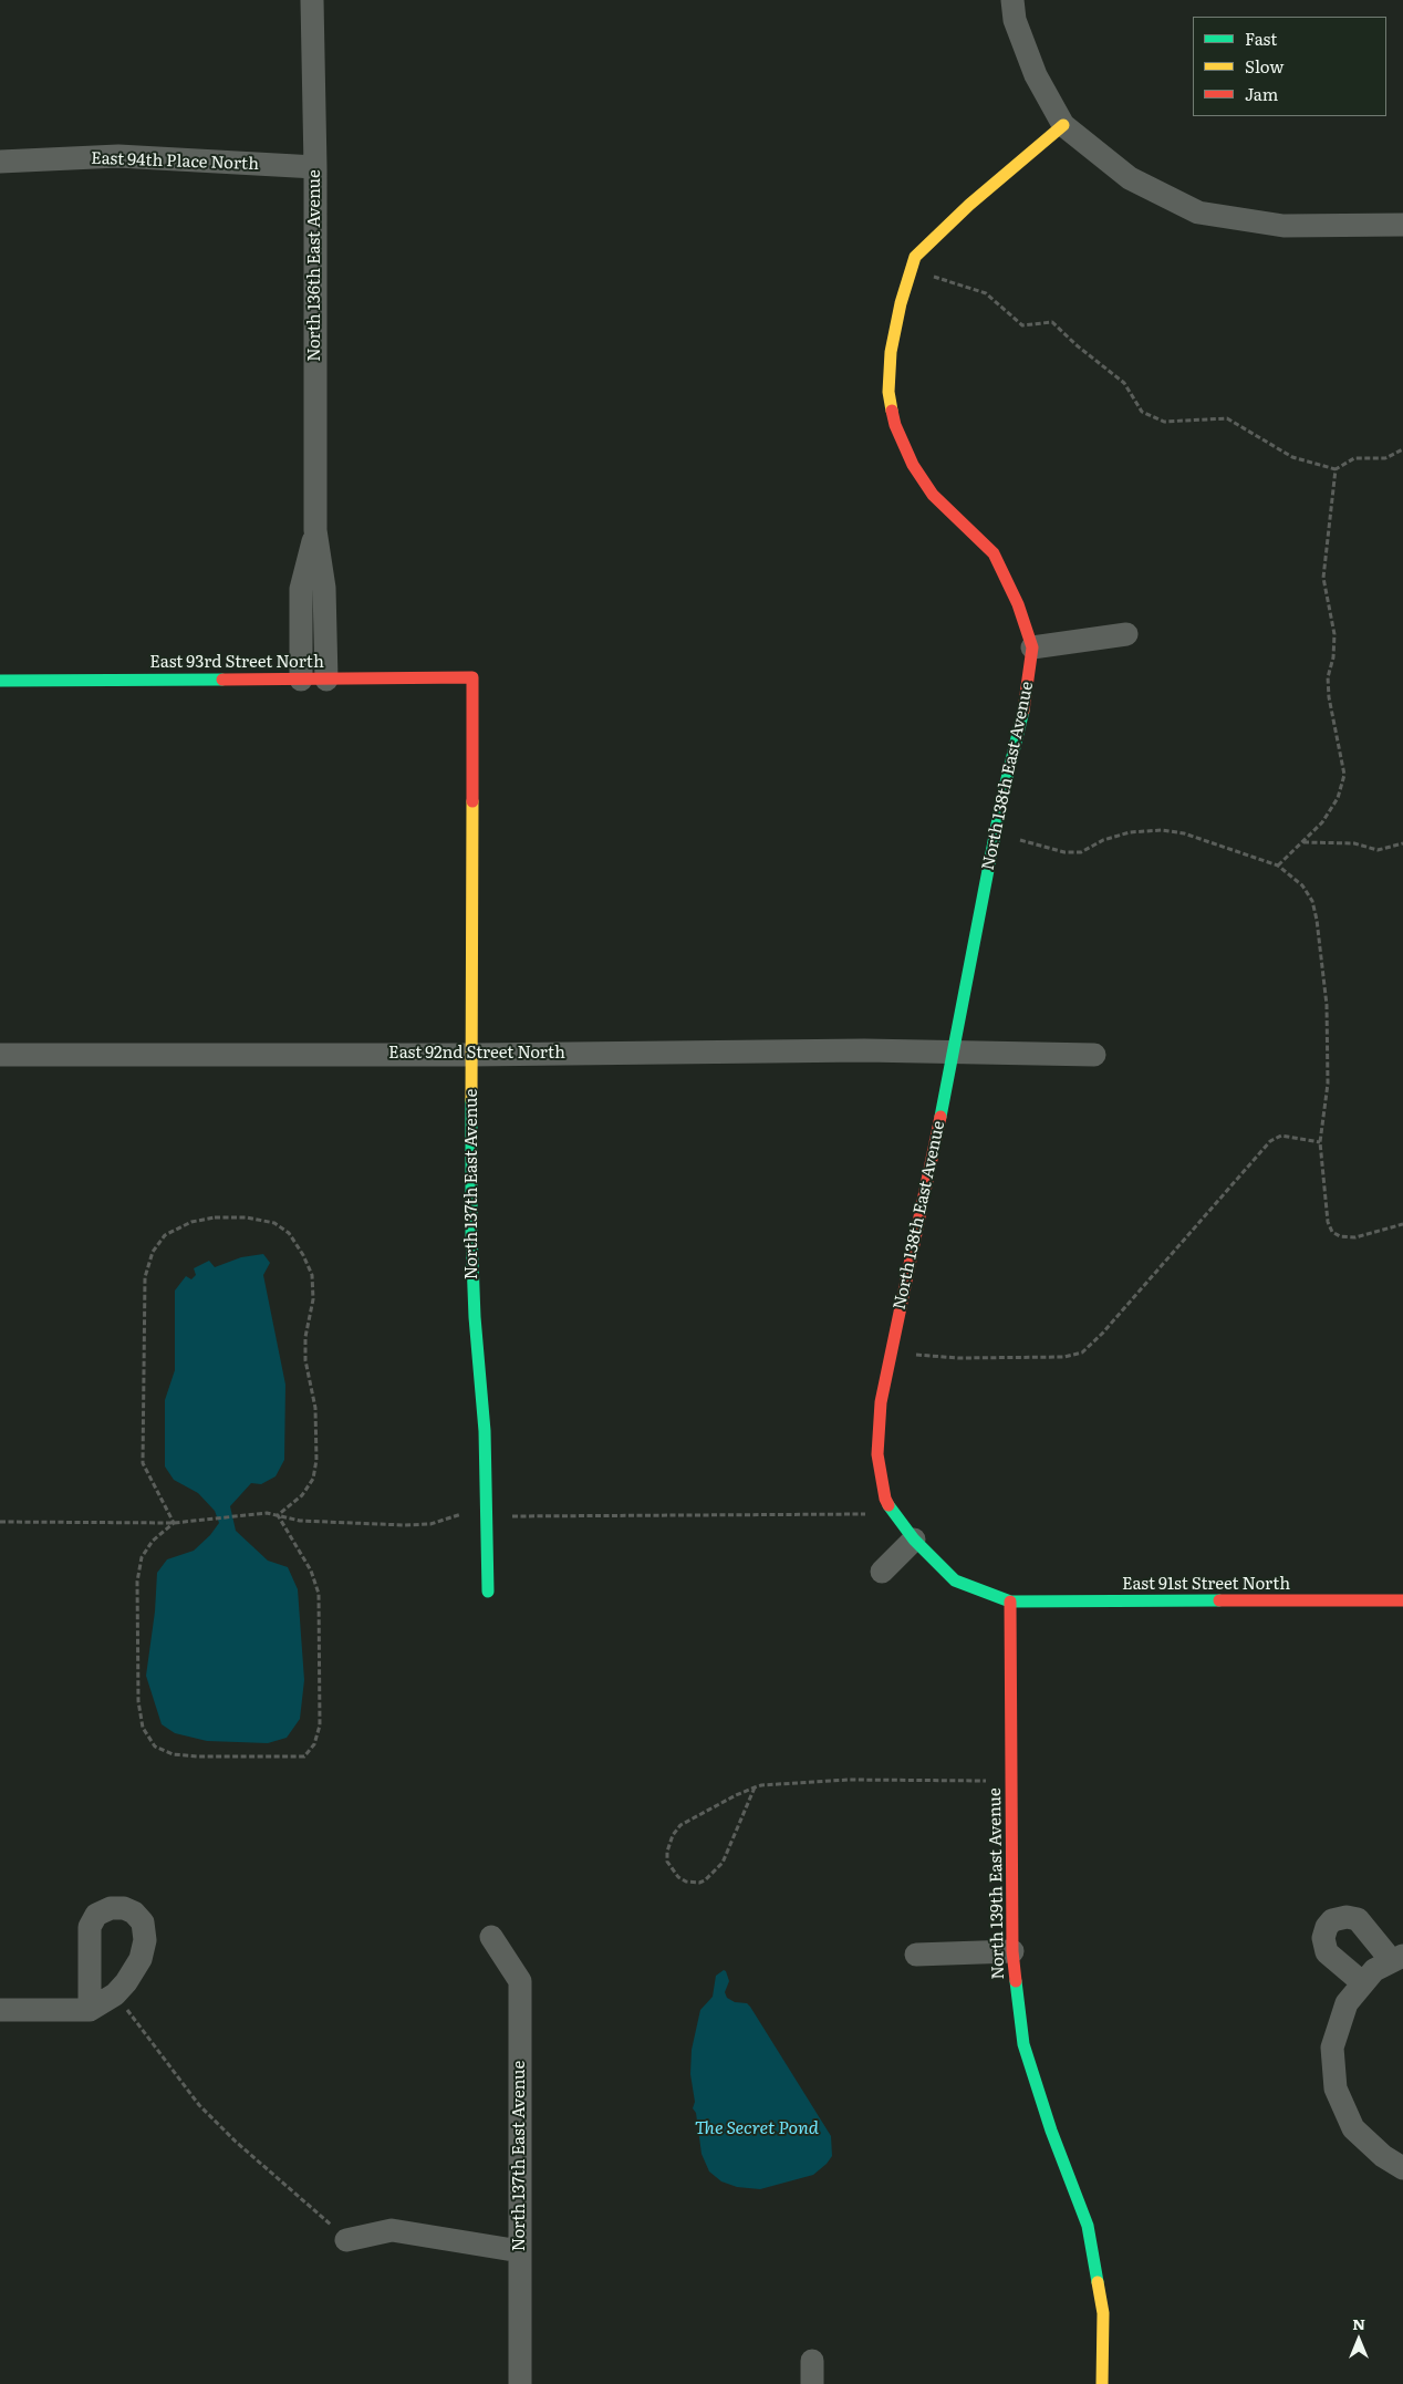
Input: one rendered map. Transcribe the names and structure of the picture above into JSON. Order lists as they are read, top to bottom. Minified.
{"streets":{"street":["East 94th Place North","North 136th East Avenue","East 93rd Street North","North 138th East Avenue","East 92nd Street North","North 137th East Avenue","East 91st Street North","North 139th East Avenue"]},"crossings":[["East 94th Place North","North 136th East Avenue"],["North 136th East Avenue","East 93rd Street North"],["East 93rd Street North","North 137th East Avenue"],["North 138th East Avenue","East 92nd Street North"],["North 138th East Avenue","East 91st Street North"],["North 138th East Avenue","North 139th East Avenue"],["East 92nd Street North","North 137th East Avenue"],["East 91st Street North","North 139th East Avenue"]],"water":["The Secret Pond"],"legend":["Fast","Slow","Jam"],"north":"top"}
